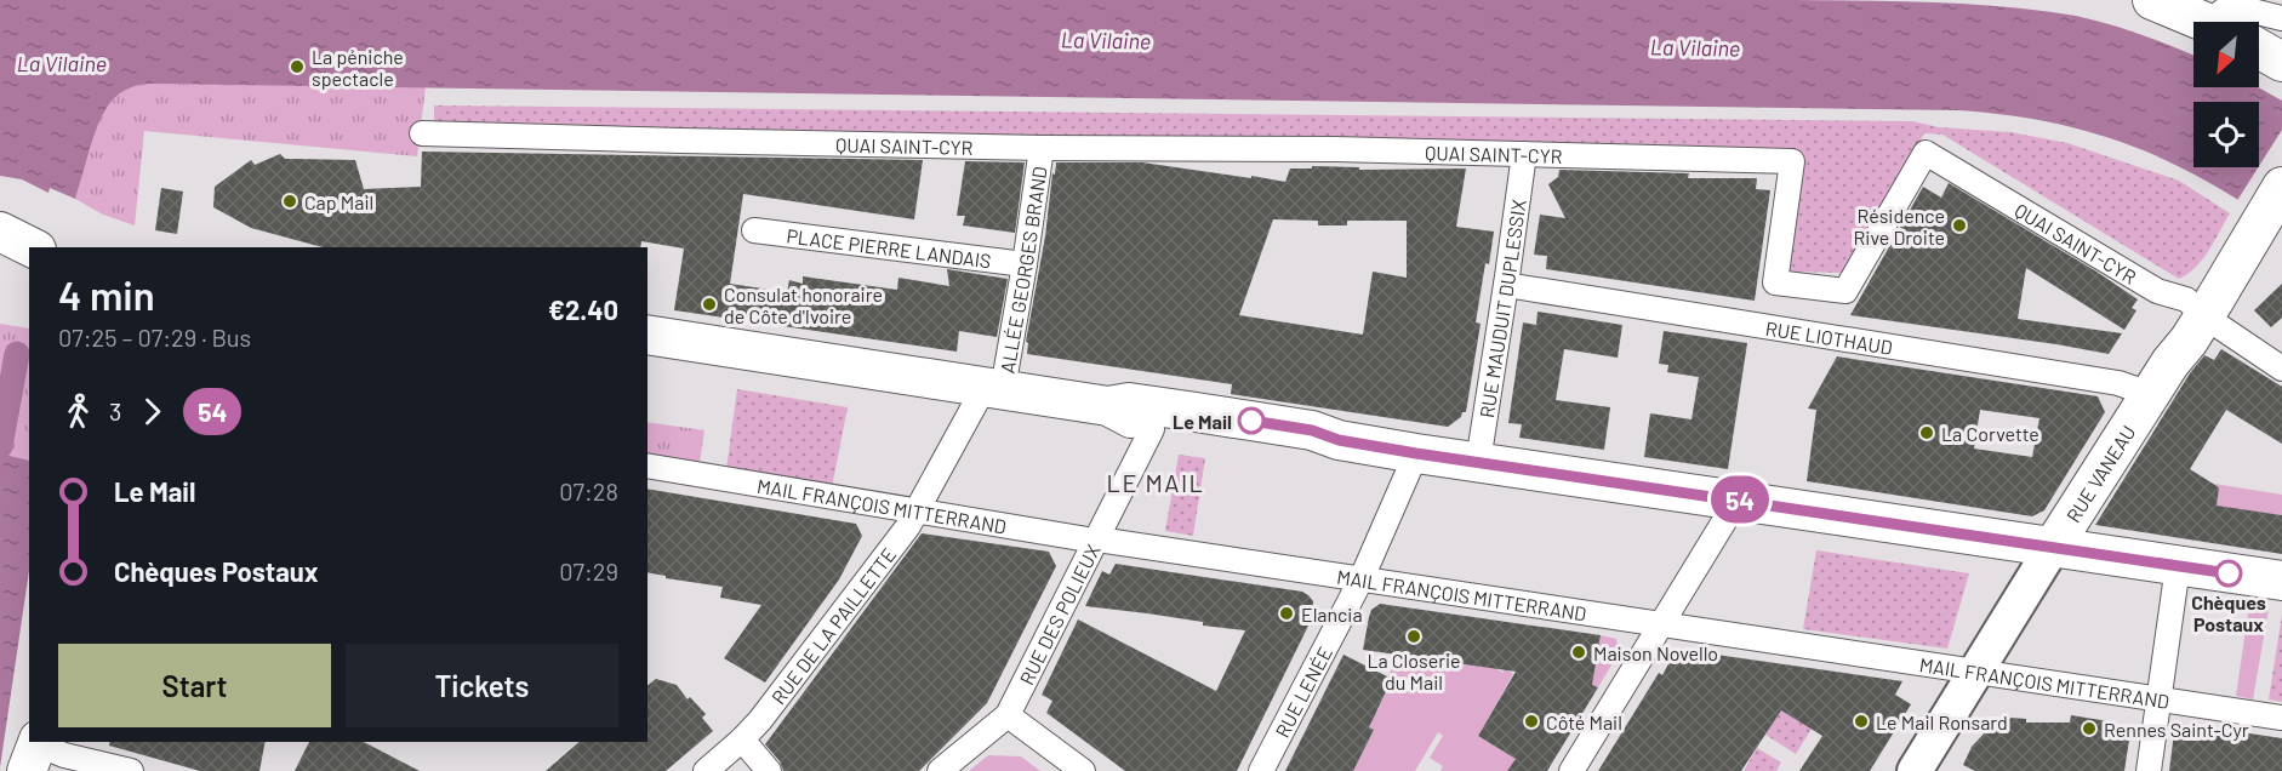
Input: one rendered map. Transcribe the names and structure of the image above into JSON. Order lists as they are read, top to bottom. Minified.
{"streets":{"main road":["RUE VANEAU"],"street":["QUAI SAINT-CYR","PLACE PIERRE LANDAIS","ALLÉE GEORGES BRAND","RUE MAUDUIT DUPLESSIX","RUE LIOTHAUD","MAIL FRANÇOIS MITTERRAND","RUE DES POLIEUX","RUE DE LA PAILLETTE","RUE LENÉE"]},"crossings":[["QUAI SAINT-CYR","ALLÉE GEORGES BRAND"],["QUAI SAINT-CYR","RUE MAUDUIT DUPLESSIX"],["QUAI SAINT-CYR","RUE VANEAU"],["PLACE PIERRE LANDAIS","ALLÉE GEORGES BRAND"],["ALLÉE GEORGES BRAND","RUE DE LA PAILLETTE"],["RUE MAUDUIT DUPLESSIX","RUE LIOTHAUD"],["RUE LIOTHAUD","RUE VANEAU"],["RUE VANEAU","MAIL FRANÇOIS MITTERRAND"],["MAIL FRANÇOIS MITTERRAND","RUE DES POLIEUX"],["MAIL FRANÇOIS MITTERRAND","RUE DE LA PAILLETTE"],["MAIL FRANÇOIS MITTERRAND","RUE LENÉE"]],"districts":["LE MAIL"],"water":["La Vilaine"],"places":["La péniche spectacle","Cap Mail","Résidence Rive Droite","Consulat honoraire de Côte d'Ivoire","Le Mail","La Corvette","Chèques Postaux","Elancia","La Closerie du Mail","Maison Novello","Côté Mail","Le Mail Ronsard","Rennes Saint-Cyr"],"lines":["bus line 54"],"north":"bottom left","page":{"on_map":"54","heading":["4 min","07:25 – 07:29 · Bus","€2.40"],"legs":["3","54"],"list":[{"name":"Le Mail","value":"07:28"},{"name":"Chèques Postaux","value":"07:29"}],"buttons":["Start","Tickets"]}}
